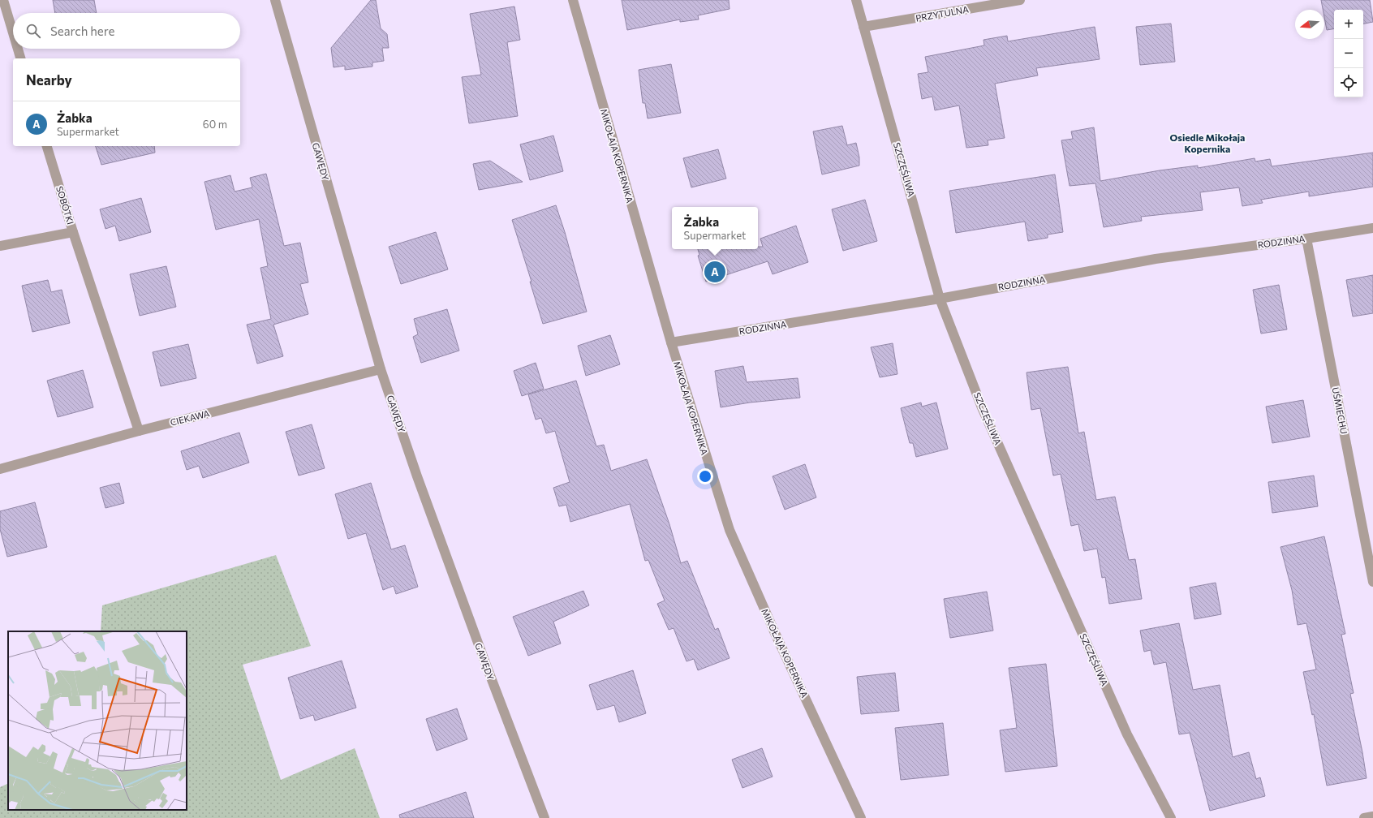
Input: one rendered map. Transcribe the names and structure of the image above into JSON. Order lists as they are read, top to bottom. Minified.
{"streets":{"street":["PRZYTULNA","MIKOŁAJA KOPERNIKA","GAWĘDY","SZCZĘŚLIWA","SOBÓTKI","RODZINNA","UŚMIECHU","CIEKAWA"]},"crossings":[["PRZYTULNA","SZCZĘŚLIWA"],["MIKOŁAJA KOPERNIKA","RODZINNA"],["GAWĘDY","CIEKAWA"],["SZCZĘŚLIWA","RODZINNA"],["RODZINNA","UŚMIECHU"]],"districts":["Osiedle Mikołaja Kopernika"],"north":"left","page":{"map_buttons":["+","−"],"search":"Search here","heading":"Nearby","list":[{"mark":"A","name":"Żabka","note":"Supermarket","value":"60 m"}],"popup":["Żabka","Supermarket"],"pins":"A"}}
